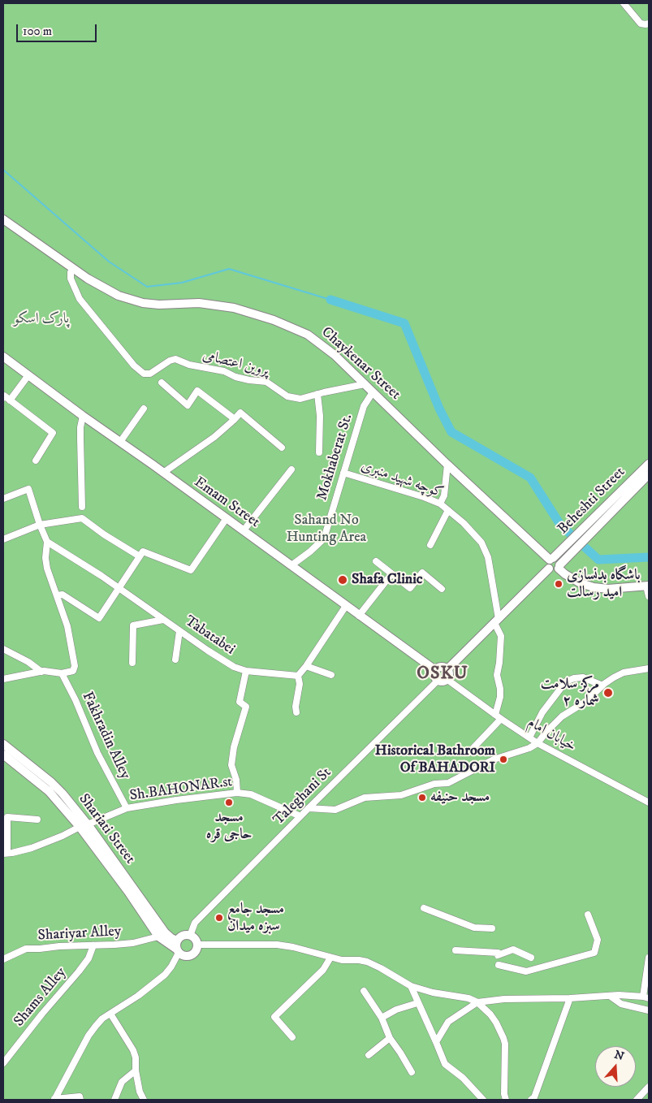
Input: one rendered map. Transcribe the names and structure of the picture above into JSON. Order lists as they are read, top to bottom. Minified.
{"streets":{"main road":["Chaykenar Street","Beheshti Street","Emam Street","Shariati Street"],"street":["پروین اعتصامی","Mokhaberat St.","کوچه شهید منبری","Tabatabei","خیابان امام","Fakhradin Alley","Sh.BAHONAR.st","Taleghani St","Shariyar Alley","Shams Alley"]},"crossings":[["پروین اعتصامی","Chaykenar Street"],["Chaykenar Street","Mokhaberat St."],["Chaykenar Street","Beheshti Street"],["Mokhaberat St.","کوچه شهید منبری"],["Mokhaberat St.","Emam Street"],["کوچه شهید منبری","خیابان امام"],["Emam Street","خیابان امام"],["Emam Street","Taleghani St"],["خیابان امام","Taleghani St"],["Fakhradin Alley","Sh.BAHONAR.st"],["Sh.BAHONAR.st","Taleghani St"],["Sh.BAHONAR.st","Shariati Street"],["Taleghani St","Shariati Street"],["Shariati Street","Shariyar Alley"],["Shariyar Alley","Shams Alley"]],"districts":["OSKU"],"parks":["پارک اسکو","Sahand No Hunting Area"],"places":["Shafa Clinic","باشگاه بدنسازی امید رسالت","مرکز سلامت شماره ۲","Historical Bathroom Of BAHADORI","مسجد حنیفه","مسجد حاجی قره","مسجد جامع سبزه میدان"],"scale_bar":"100 m","north":"top"}
